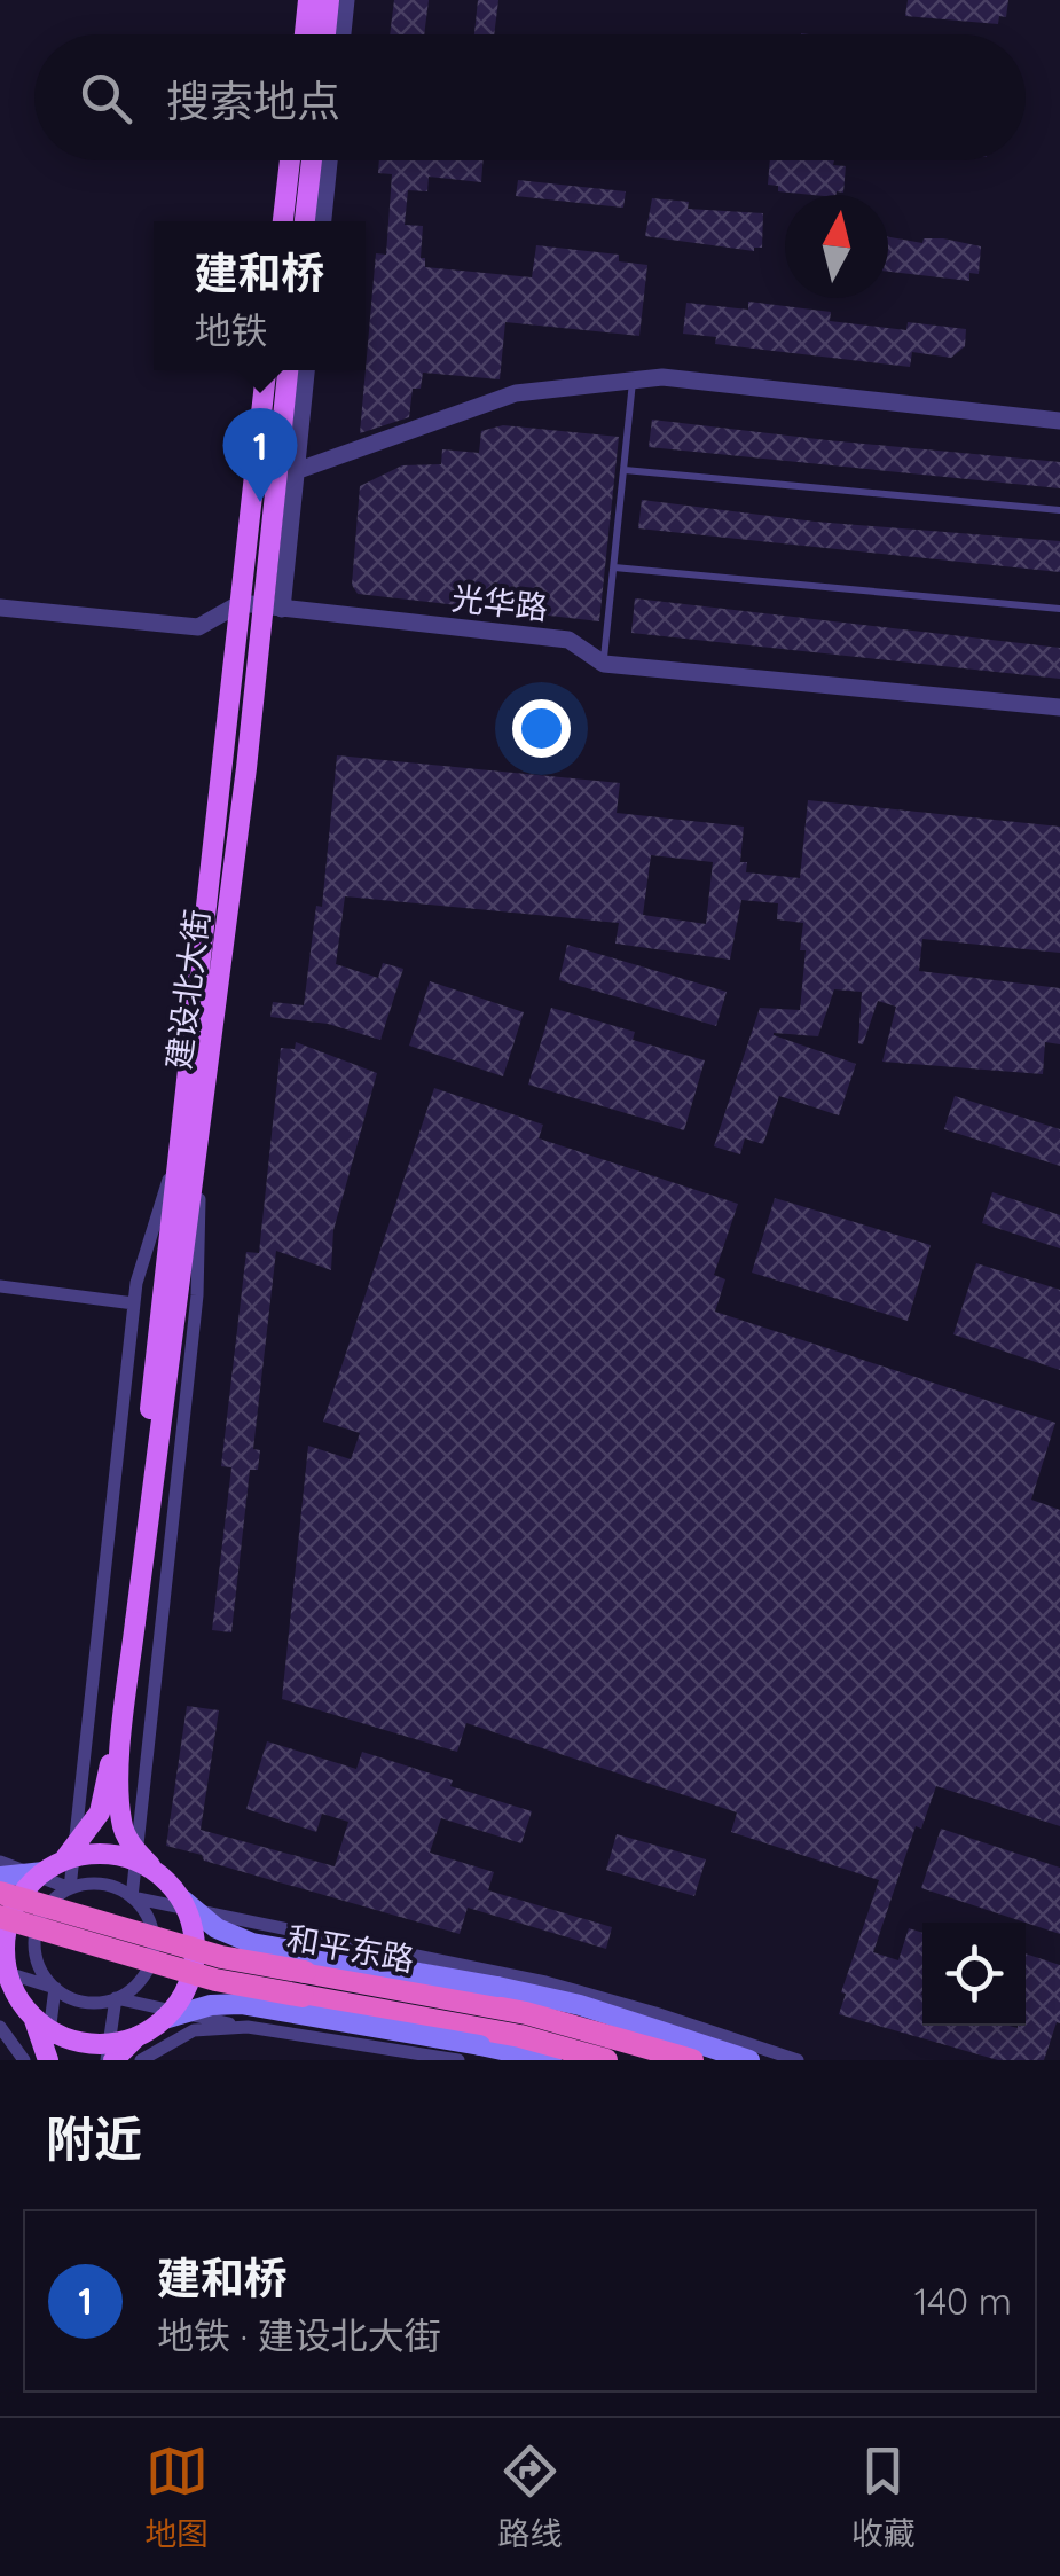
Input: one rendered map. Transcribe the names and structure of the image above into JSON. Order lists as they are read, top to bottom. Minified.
{"streets":{"highway":["和平东路"],"main road":["建设北大街"],"street":["光华路"]},"crossings":[["光华路","建设北大街"]],"north":"top","page":{"search":"搜索地点","popup":["建和桥","地铁"],"pins":"1","heading":"附近","list":[{"mark":"1","name":"建和桥","note":"地铁 · 建设北大街","value":"140 m"}],"nav":["地图","路线","收藏"]}}
